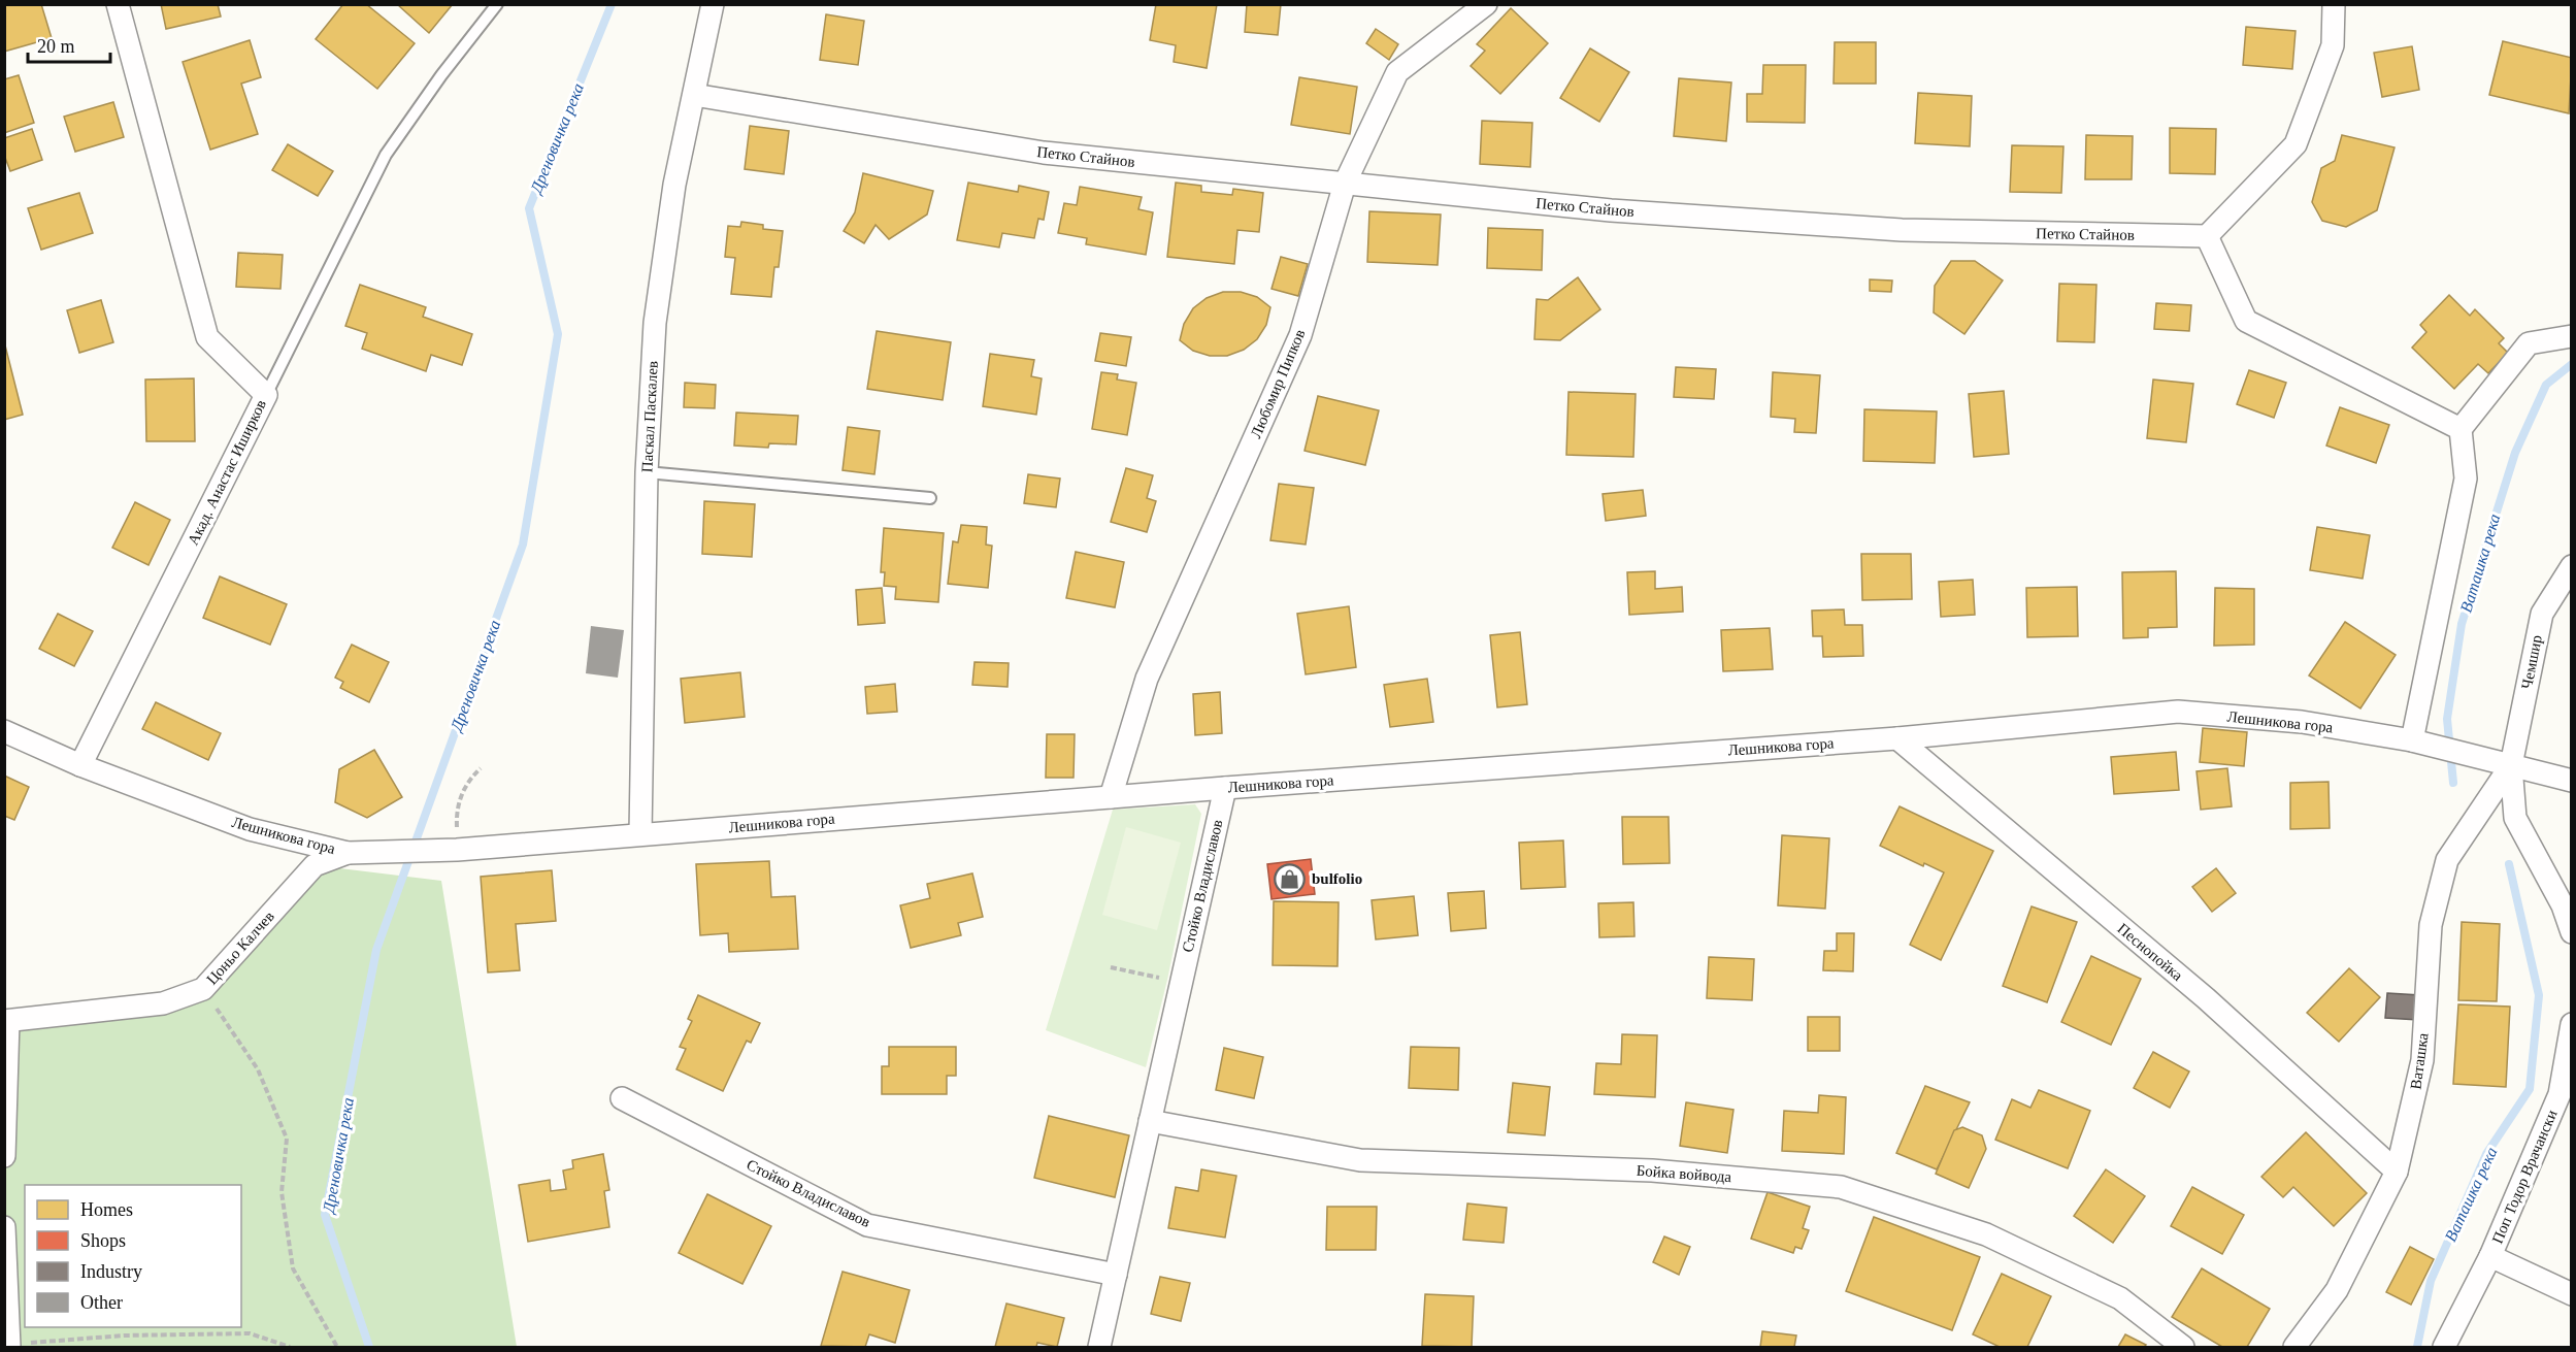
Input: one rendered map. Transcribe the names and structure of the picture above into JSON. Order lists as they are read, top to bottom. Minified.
{"streets":{"street":["Петко Стайнов","Любомир Пипков","Паскал Паскалев","Акад. Анастас Иширков","Чемшир","Лешникова гора","Стойко Владиславов","Цоньо Калчев","Песнопойка","Ваташка","Бойка войвода","Поп Тодор Врачански"]},"crossings":[["Петко Стайнов","Любомир Пипков"],["Петко Стайнов","Паскал Паскалев"],["Любомир Пипков","Лешникова гора"],["Паскал Паскалев","Лешникова гора"],["Акад. Анастас Иширков","Лешникова гора"],["Чемшир","Лешникова гора"],["Чемшир","Ваташка"],["Лешникова гора","Стойко Владиславов"],["Лешникова гора","Цоньо Калчев"],["Лешникова гора","Песнопойка"],["Лешникова гора","Ваташка"],["Стойко Владиславов","Бойка войвода"],["Песнопойка","Ваташка"]],"water":["Дреновичка река","Ваташка река"],"places":{"shop":["bulfolio"]},"legend":["Homes","Shops","Industry","Other"],"scale_bar":"20 m"}
